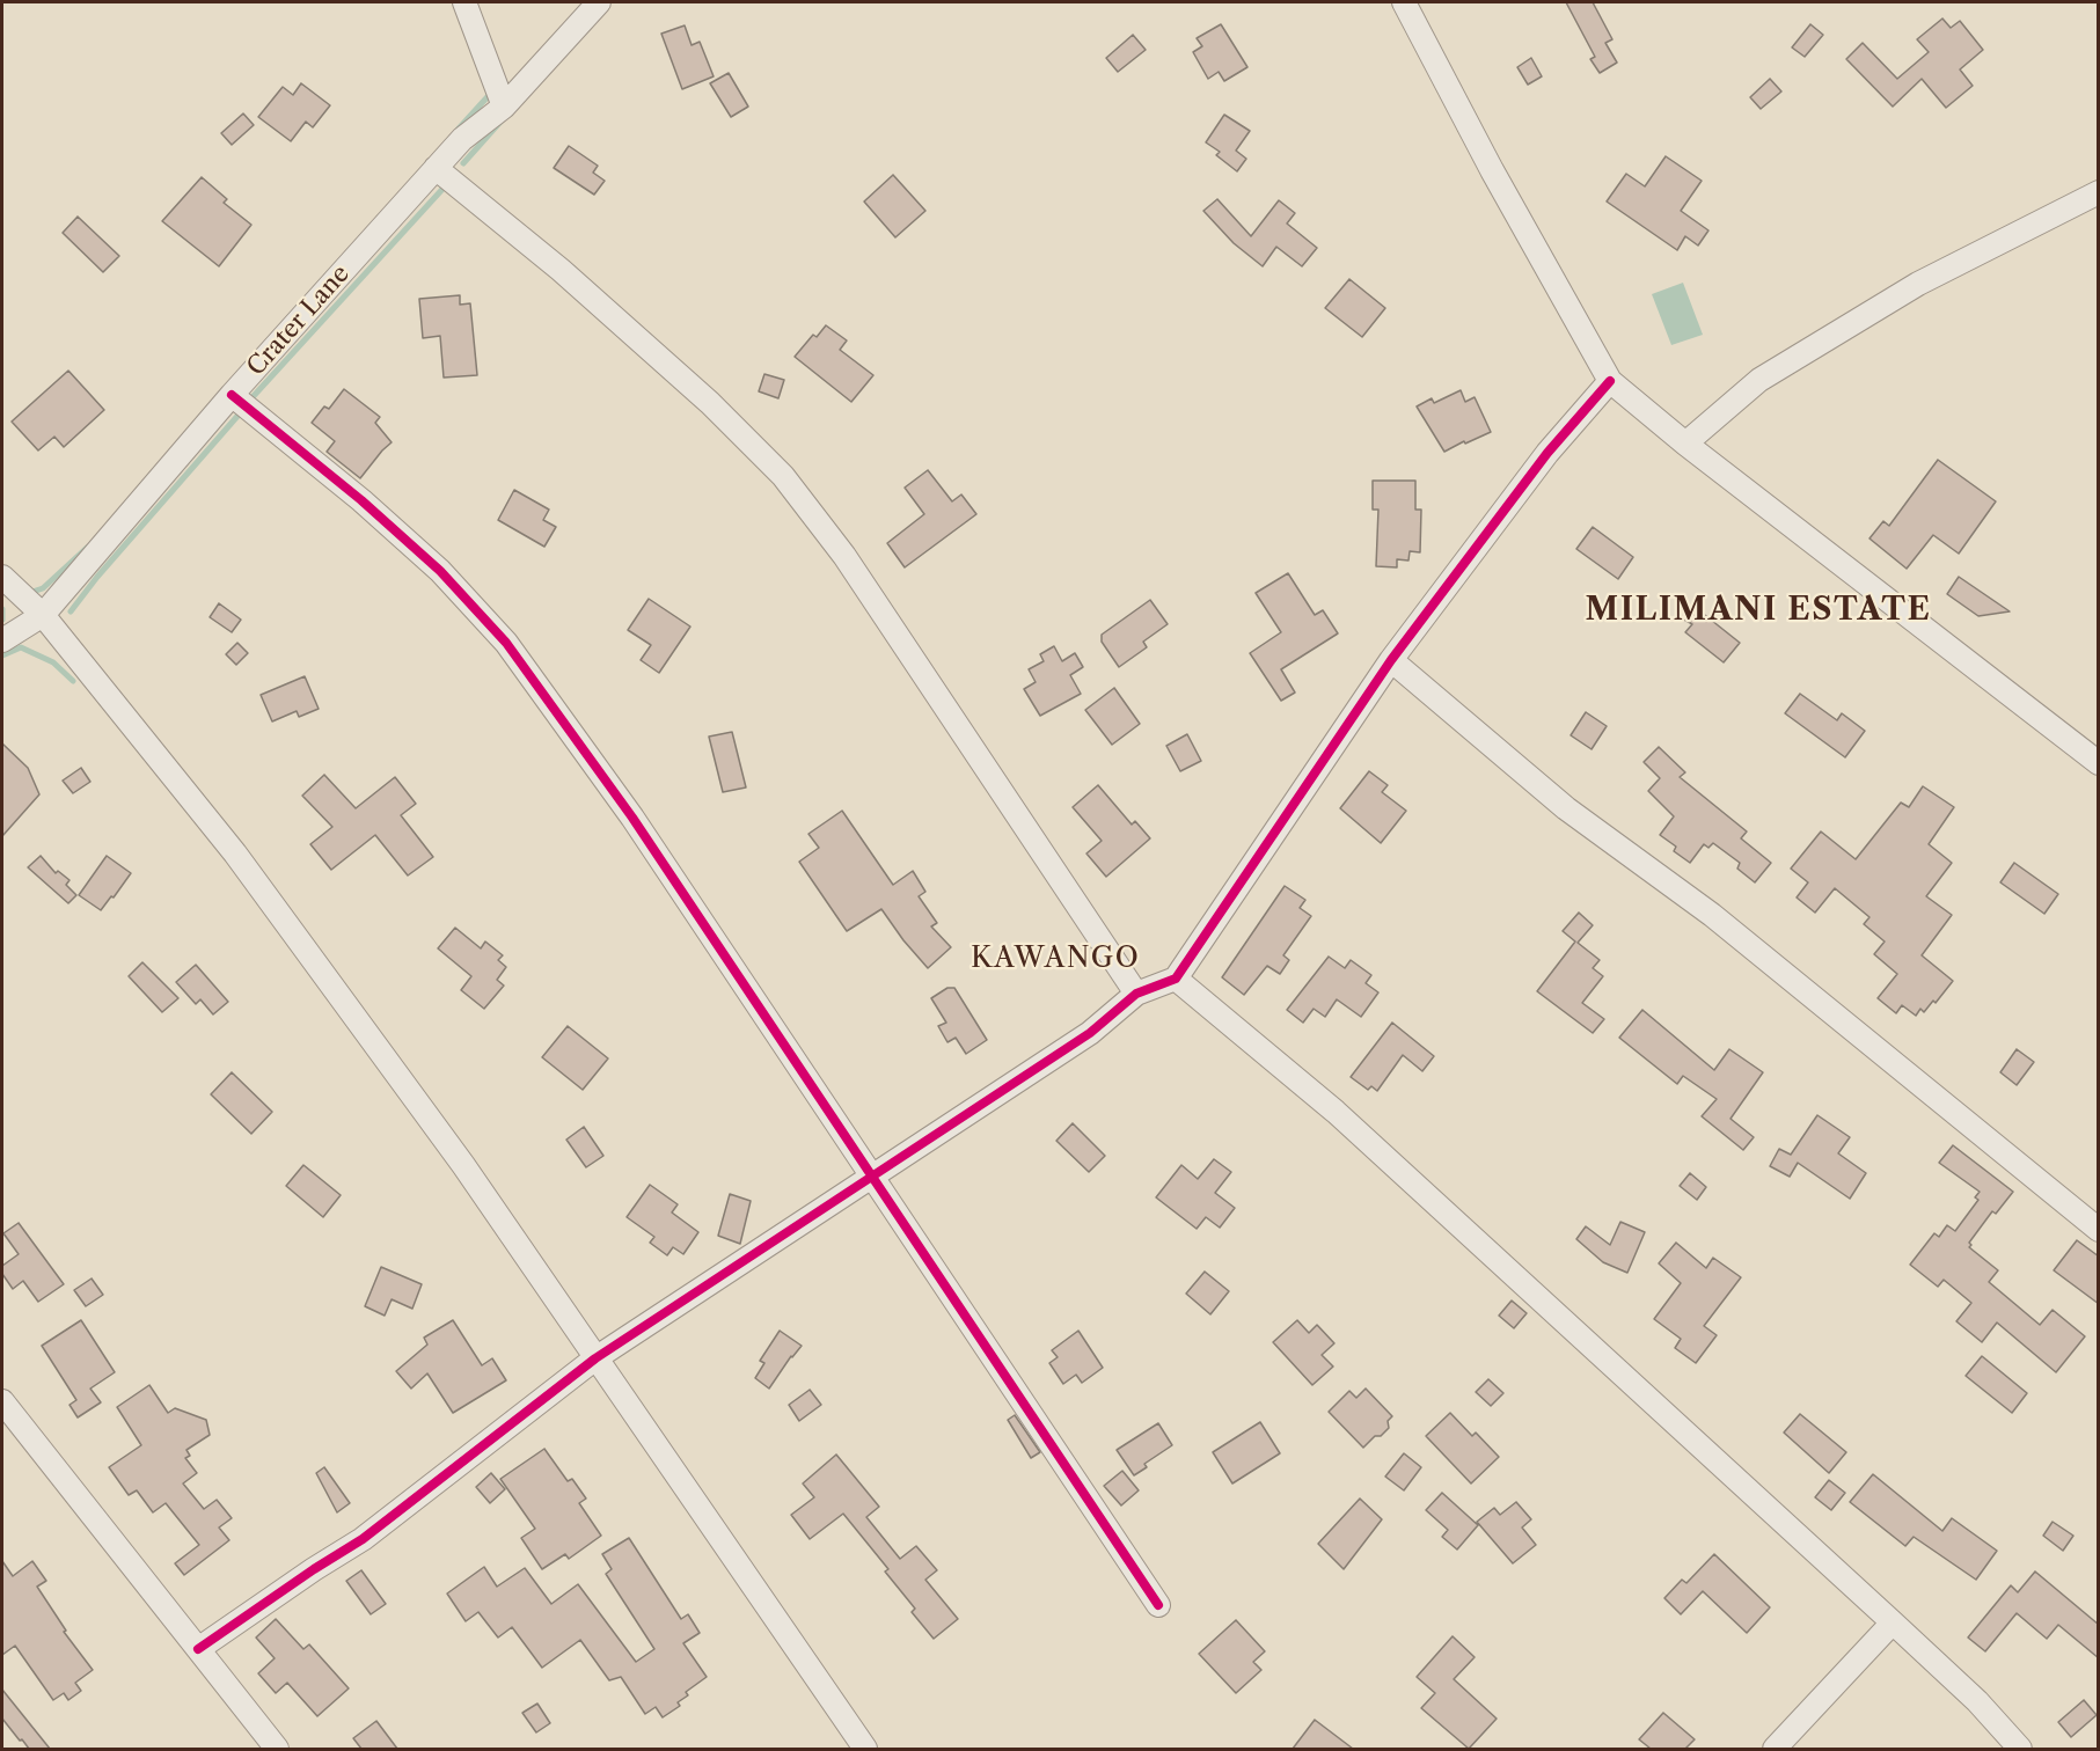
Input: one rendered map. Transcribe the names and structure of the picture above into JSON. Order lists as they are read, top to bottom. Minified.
{"streets":{"street":["Crater Lane"]},"districts":["MILIMANI ESTATE","KAWANGO"]}
